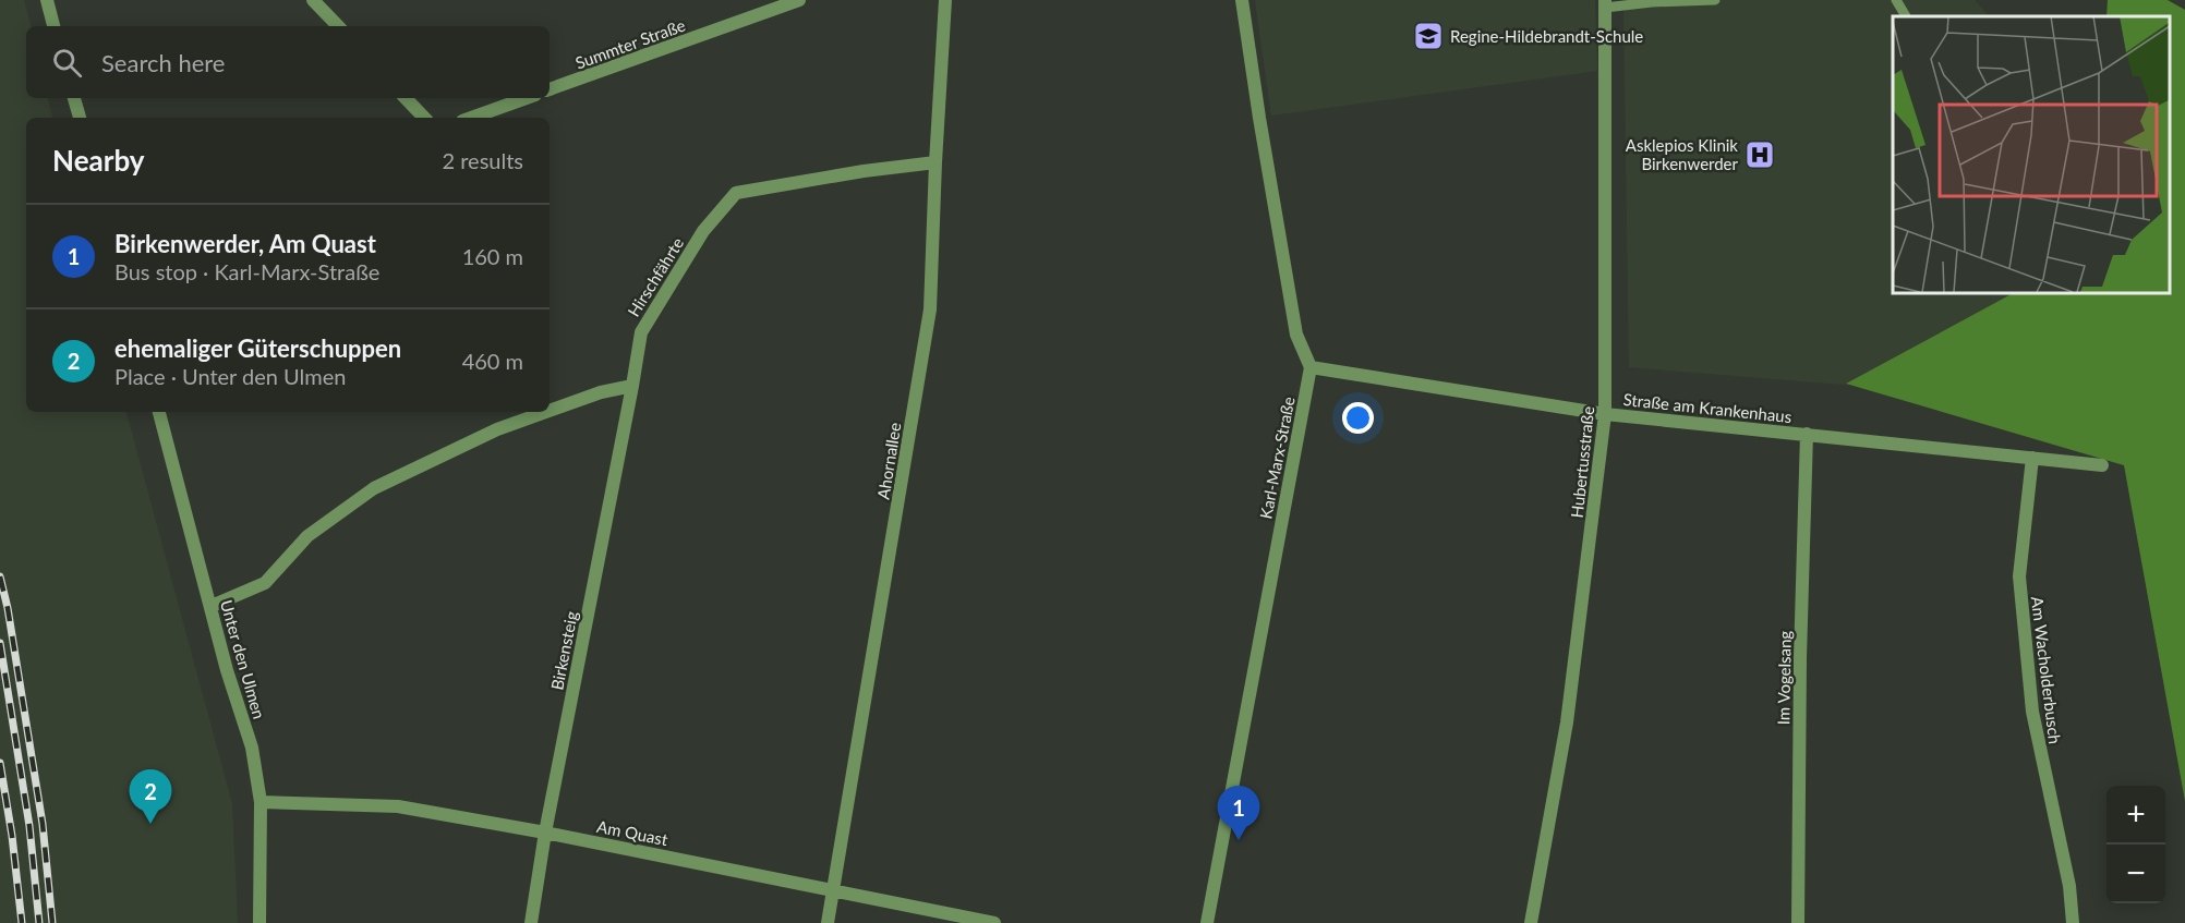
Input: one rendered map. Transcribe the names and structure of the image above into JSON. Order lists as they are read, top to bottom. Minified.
{"streets":{"street":["Summter Straße","Hirschfährte","Straße am Krankenhaus","Karl-Marx-Straße","Ahornallee","Hubertusstraße","Birkensteig","Unter den Ulmen","Am Wacholderbusch","Im Vogelsang","Am Quast"]},"crossings":[["Hirschfährte","Ahornallee"],["Hirschfährte","Birkensteig"],["Straße am Krankenhaus","Karl-Marx-Straße"],["Straße am Krankenhaus","Hubertusstraße"],["Straße am Krankenhaus","Am Wacholderbusch"],["Straße am Krankenhaus","Im Vogelsang"],["Ahornallee","Am Quast"],["Birkensteig","Am Quast"],["Unter den Ulmen","Am Quast"]],"places":{"school or university":["Regine-Hildebrandt-Schule"],"hospital":["Asklepios Klinik Birkenwerder"]},"page":{"search":"Search here","heading":["Nearby","2 results"],"list":[{"mark":"1","name":"Birkenwerder, Am Quast","note":"Bus stop · Karl-Marx-Straße","value":"160 m"},{"mark":"2","name":"ehemaliger Güterschuppen","note":"Place · Unter den Ulmen","value":"460 m"}],"pins":["2","1"],"map_buttons":["+","−"]}}
